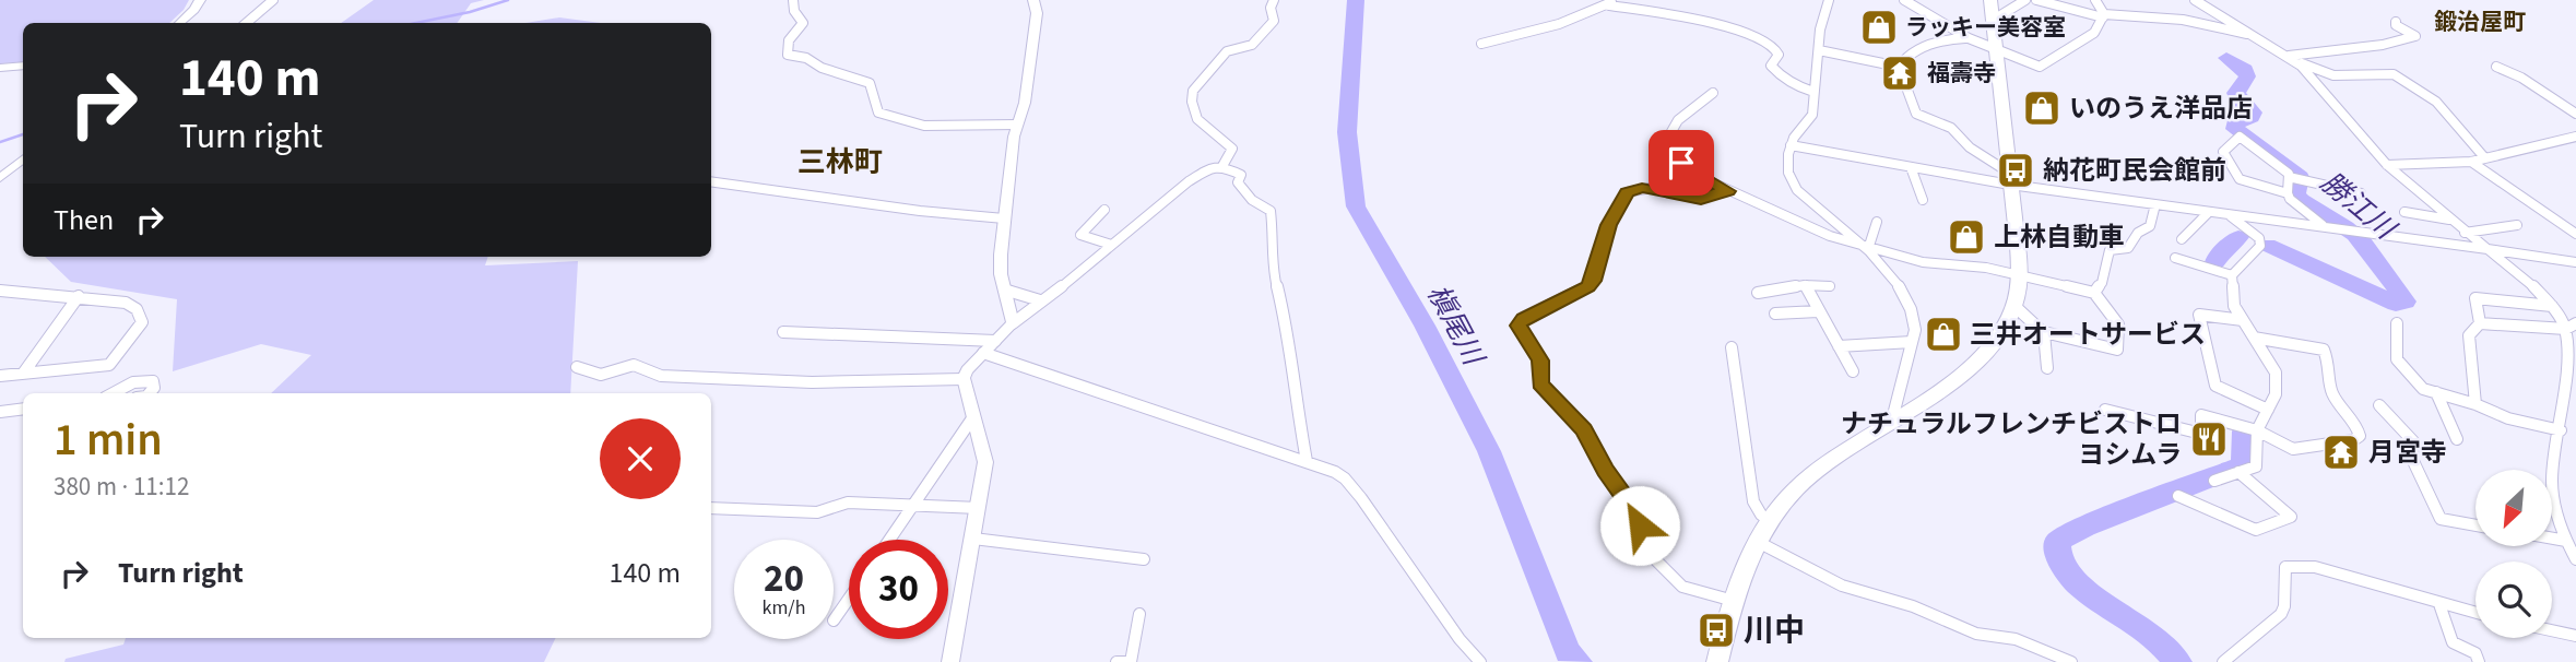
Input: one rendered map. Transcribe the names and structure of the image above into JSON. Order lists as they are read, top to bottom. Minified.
{"districts":["鍛治屋町","三林町"],"water":["勝江川","槇尾川"],"places":{"shop":["ラッキー美容室","いのうえ洋品店","上林自動車","三井オートサービス"],"temple":["福壽寺","月宮寺"],"bus stop":["納花町民会館前","川中"],"restaurant":["ナチュラルフレンチビストロ ヨシムラ"]},"north":"bottom left","page":{"turn":["140 m","Turn right"],"then":"Then","heading":["1 min","380 m · 11:12"],"list":[{"name":"Turn right","value":"140 m"}],"speed":"20 km/h","limit":"30"}}
